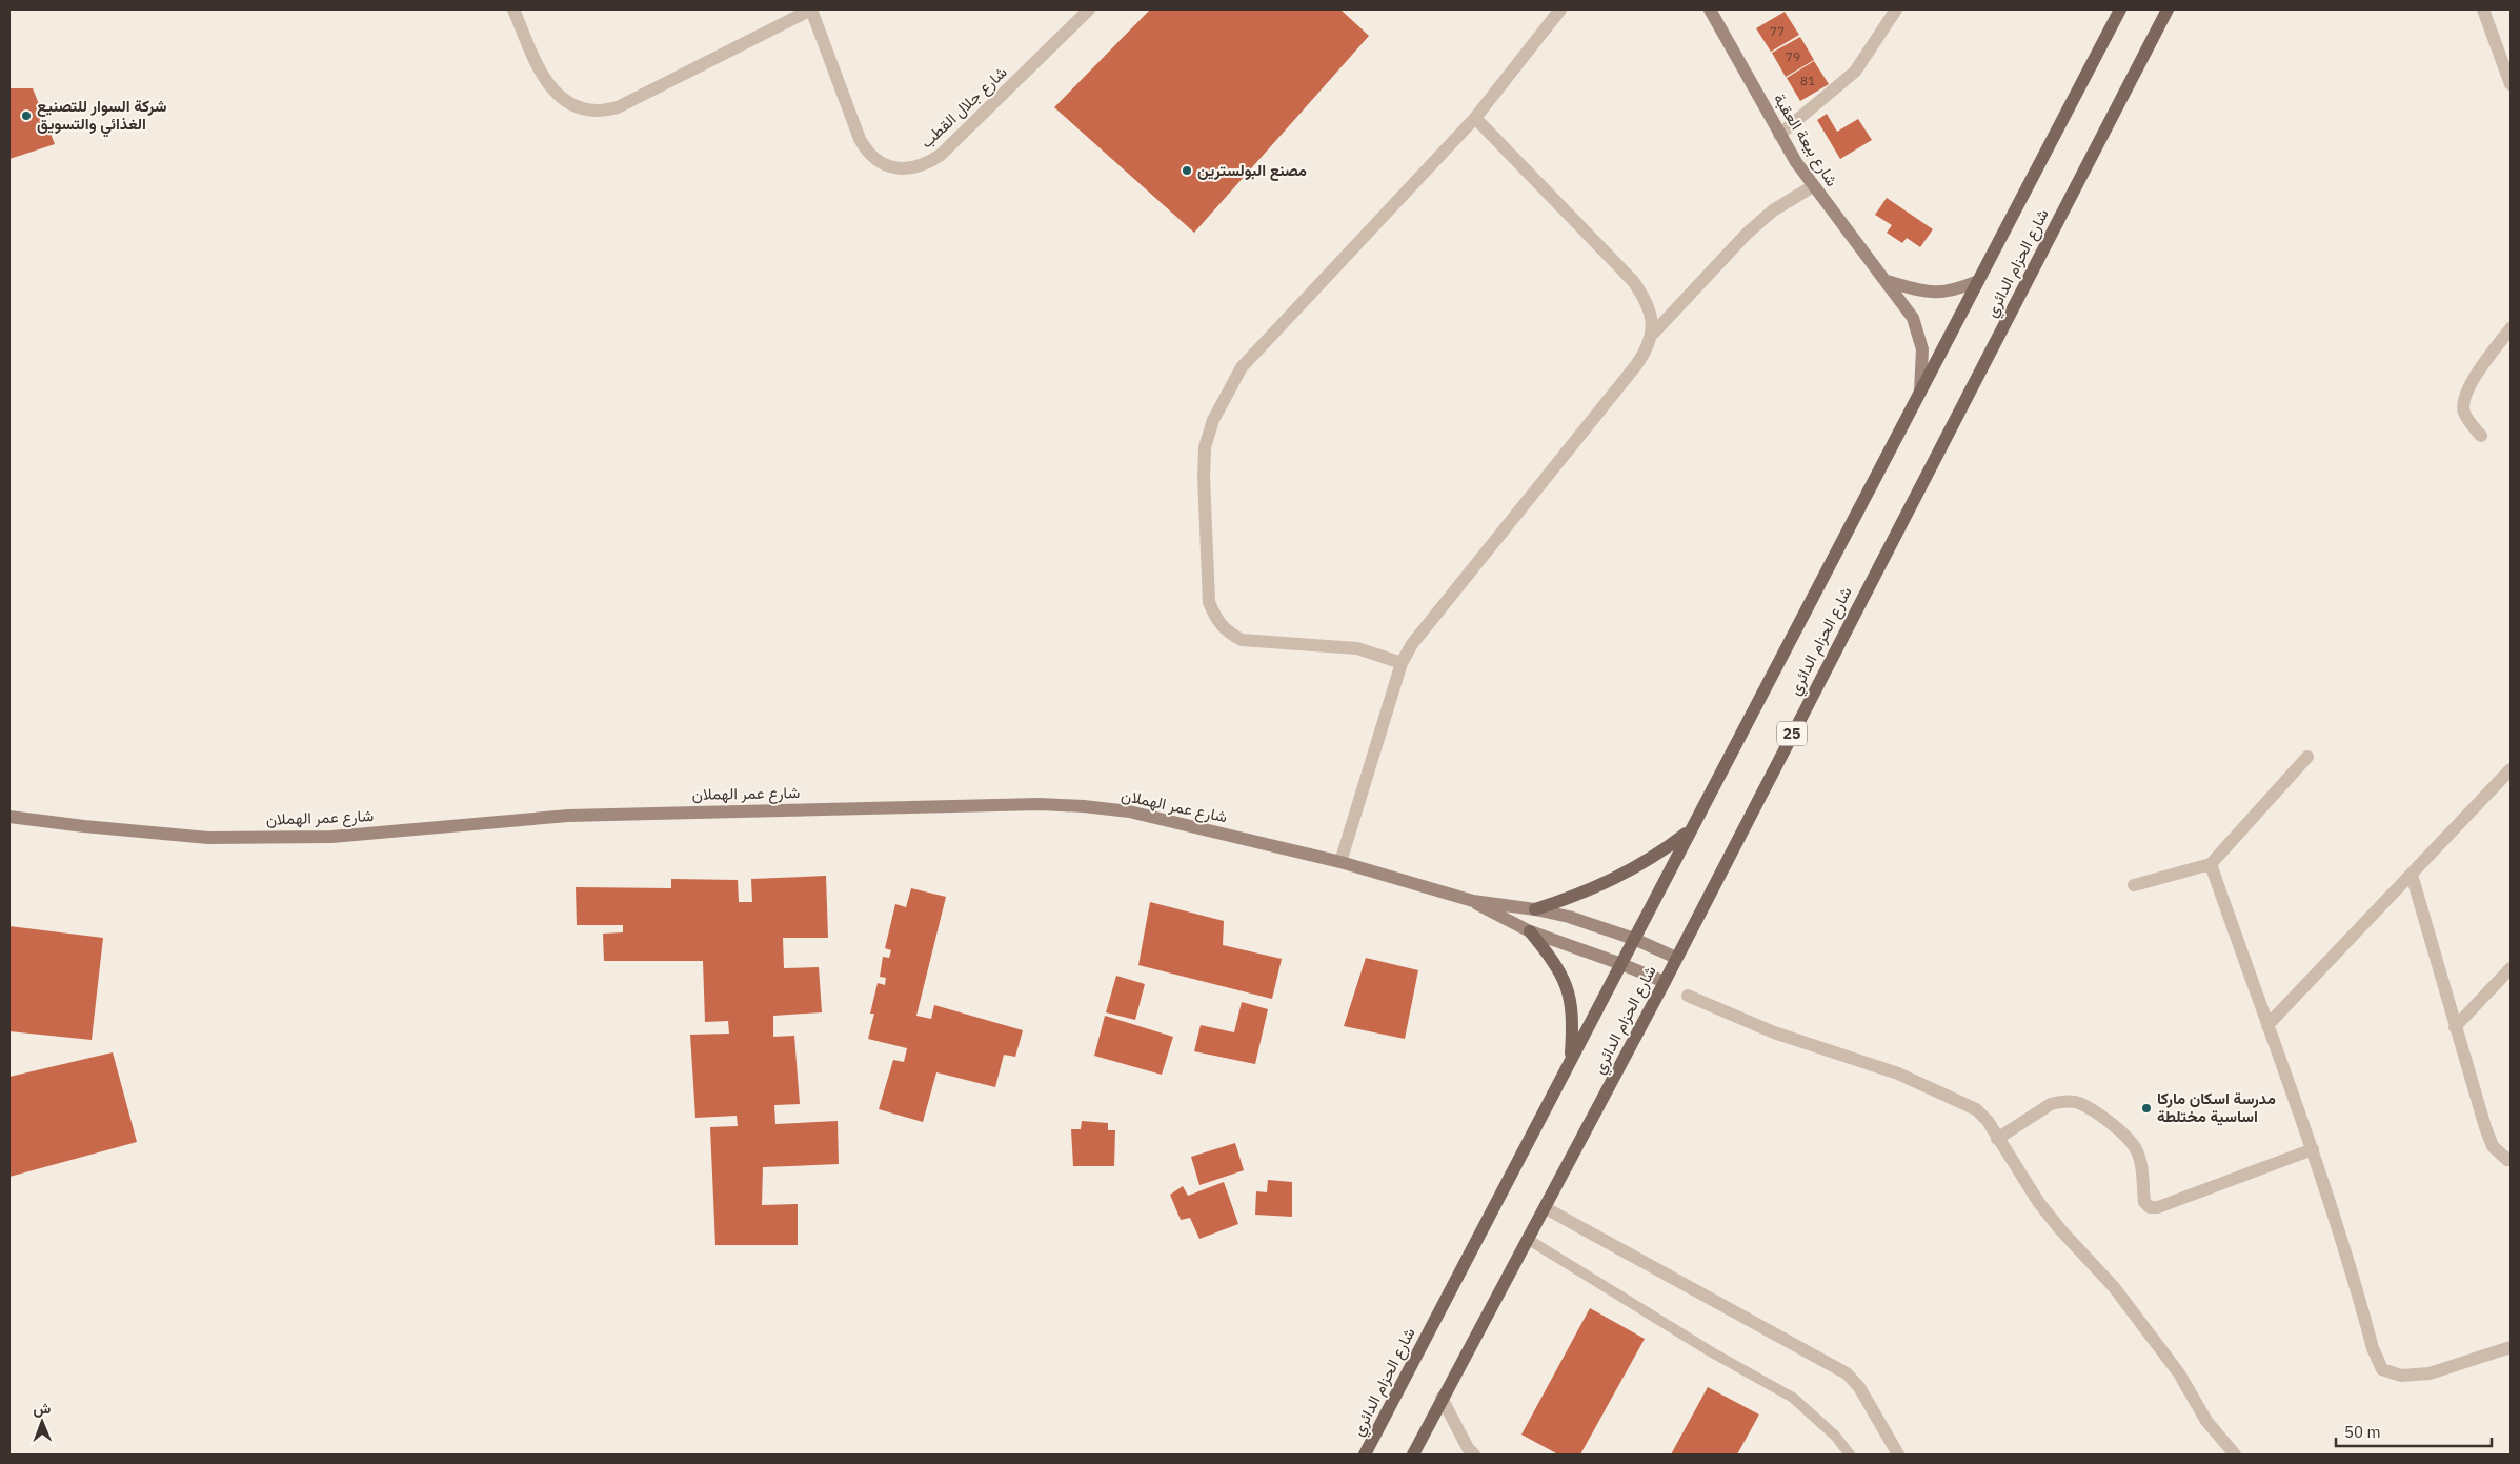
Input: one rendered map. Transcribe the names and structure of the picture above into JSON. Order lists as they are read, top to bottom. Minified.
{"streets":{"main road":["شارع الحزام الدائري","25"],"street":["شارع جلال القطب","شارع بيعة العقبة","شارع عمر الهملان"]},"crossings":[["شارع بيعة العقبة","شارع الحزام الدائري"],["شارع الحزام الدائري","شارع عمر الهملان"]],"places":["شركة السوار للتصنيع الغذائي والتسويق","مصنع البولسترين","مدرسة اسكان ماركا اساسية مختلطة"],"house_numbers":["77","79","81"],"scale_bar":"50 m","north":"top"}
